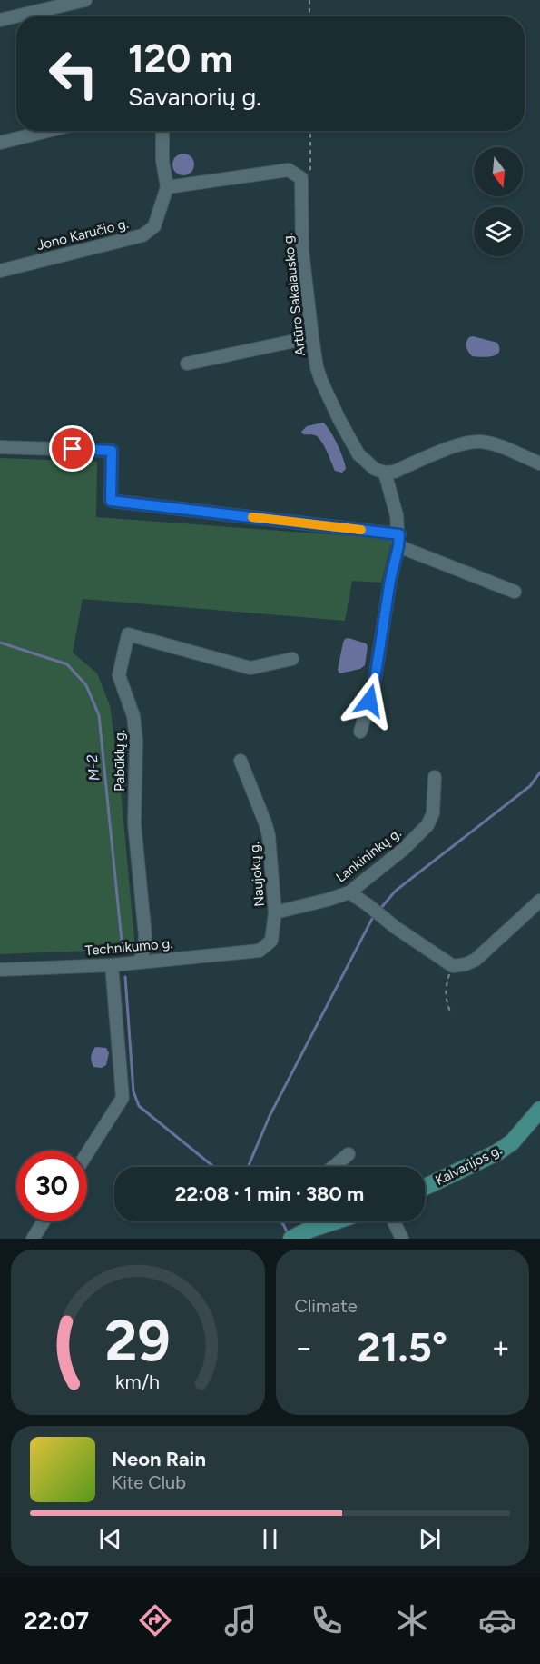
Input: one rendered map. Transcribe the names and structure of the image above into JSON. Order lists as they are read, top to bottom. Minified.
{"streets":{"main road":["Kalvarijos g."],"street":["Jono Karučio g.","Artūro Sakalausko g.","Pabūklų g.","Lankininkų g.","Naujokų g.","Technikumo g."]},"crossings":[["Pabūklų g.","Technikumo g."],["Lankininkų g.","Naujokų g."],["Naujokų g.","Technikumo g."]],"water":["M-2"],"north":"bottom","page":{"turn":["120 m","Savanorių g."],"limit":"30","trip":"22:08 · 1 min · 380 m","tile":"Climate","heat":["−","21.5°","+"],"song":["Neon Rain","Kite Club"],"tabs":"22:07","gauge":["29","km/h"]}}
